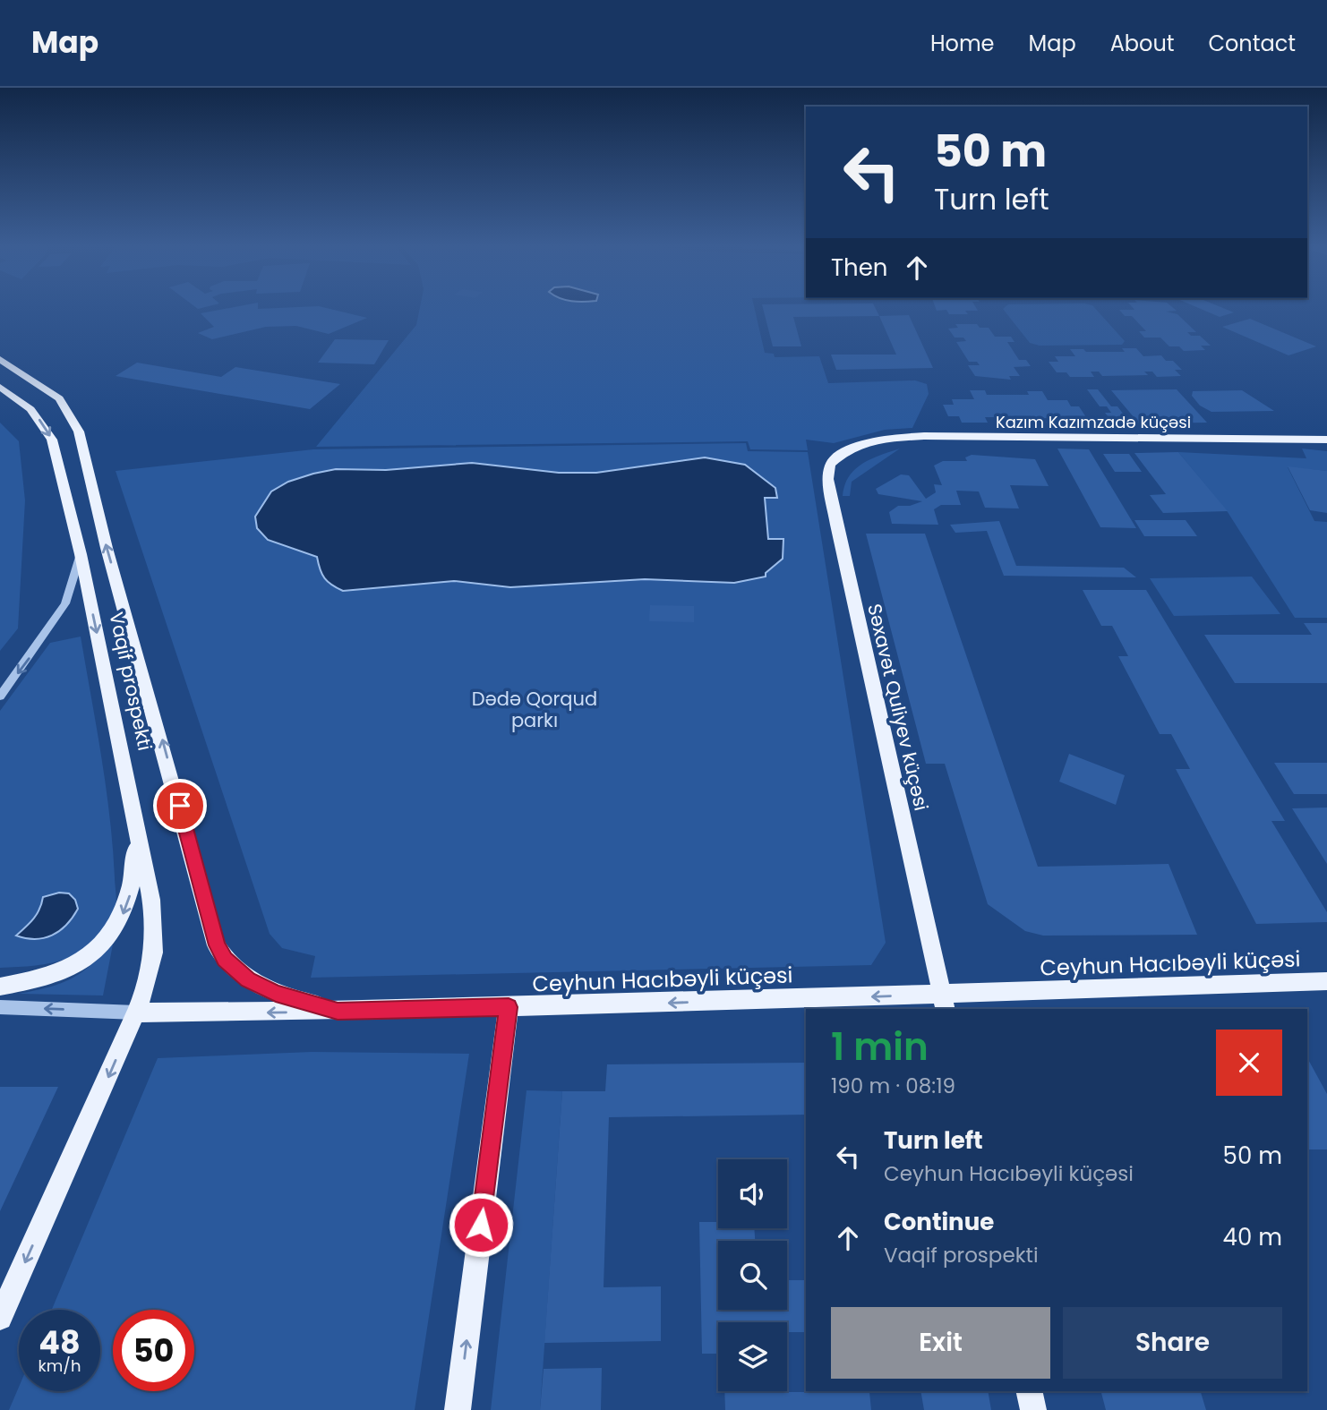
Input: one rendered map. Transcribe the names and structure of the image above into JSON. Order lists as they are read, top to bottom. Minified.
{"streets":{"main road":["Kazım Kazımzadə küçəsi","Vaqif prospekti","Səxavət Quliyev küçəsi","Ceyhun Hacıbəyli küçəsi"]},"crossings":[["Kazım Kazımzadə küçəsi","Səxavət Quliyev küçəsi"],["Vaqif prospekti","Ceyhun Hacıbəyli küçəsi"],["Səxavət Quliyev küçəsi","Ceyhun Hacıbəyli küçəsi"]],"one_way":["Ceyhun Hacıbəyli küçəsi"],"parks":["Dədə Qorqud parkı"],"page":{"header":"Map","nav":["Home","Map","About","Contact"],"turn":["50 m","Turn left"],"then":"Then","heading":["1 min","190 m · 08:19"],"list":[{"name":"Turn left","note":"Ceyhun Hacıbəyli küçəsi","value":"50 m"},{"name":"Continue","note":"Vaqif prospekti","value":"40 m"}],"buttons":["Exit","Share"],"speed":"48 km/h","limit":"50"}}
